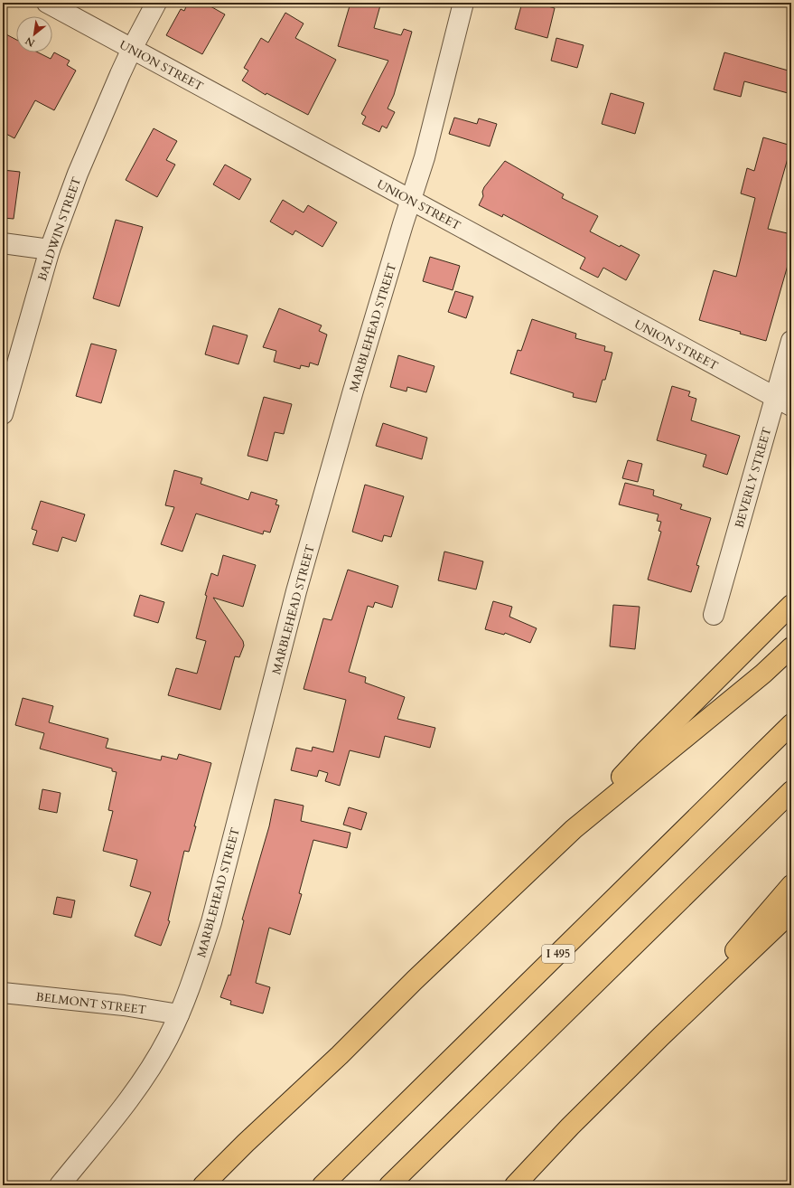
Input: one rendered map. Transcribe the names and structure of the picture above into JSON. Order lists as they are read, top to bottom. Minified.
{"streets":{"highway":["I 495"],"street":["UNION STREET","BALDWIN STREET","MARBLEHEAD STREET","BEVERLY STREET","BELMONT STREET"]},"crossings":[["UNION STREET","BALDWIN STREET"],["UNION STREET","MARBLEHEAD STREET"],["UNION STREET","BEVERLY STREET"],["MARBLEHEAD STREET","BELMONT STREET"]],"north":"bottom left"}
